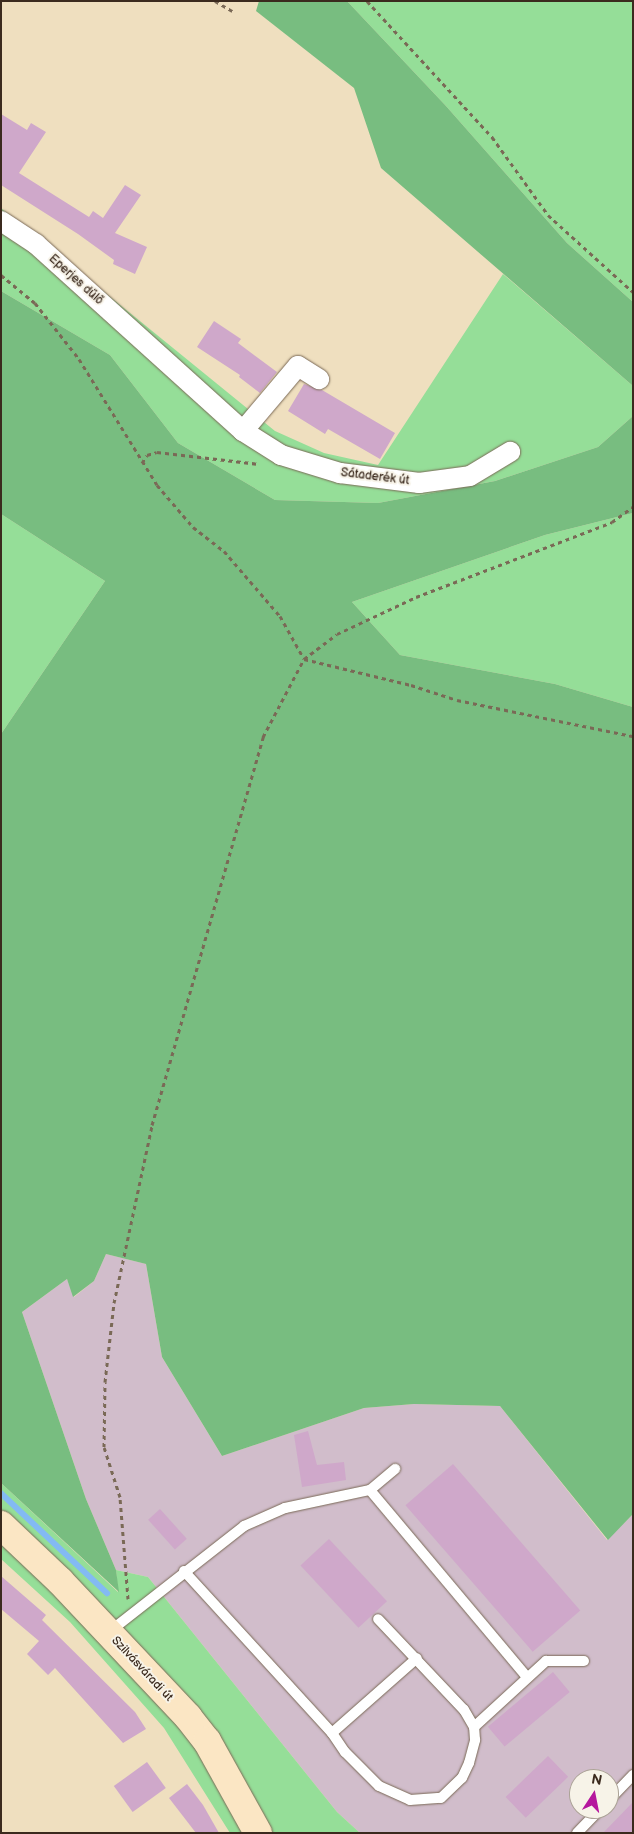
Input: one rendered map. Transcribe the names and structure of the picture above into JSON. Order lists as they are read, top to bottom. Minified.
{"streets":{"main road":["Szilvásváradi út"],"street":["Eperjes dűlő","Sátaderék út"]},"crossings":[["Eperjes dűlő","Sátaderék út"]],"north":"top"}
